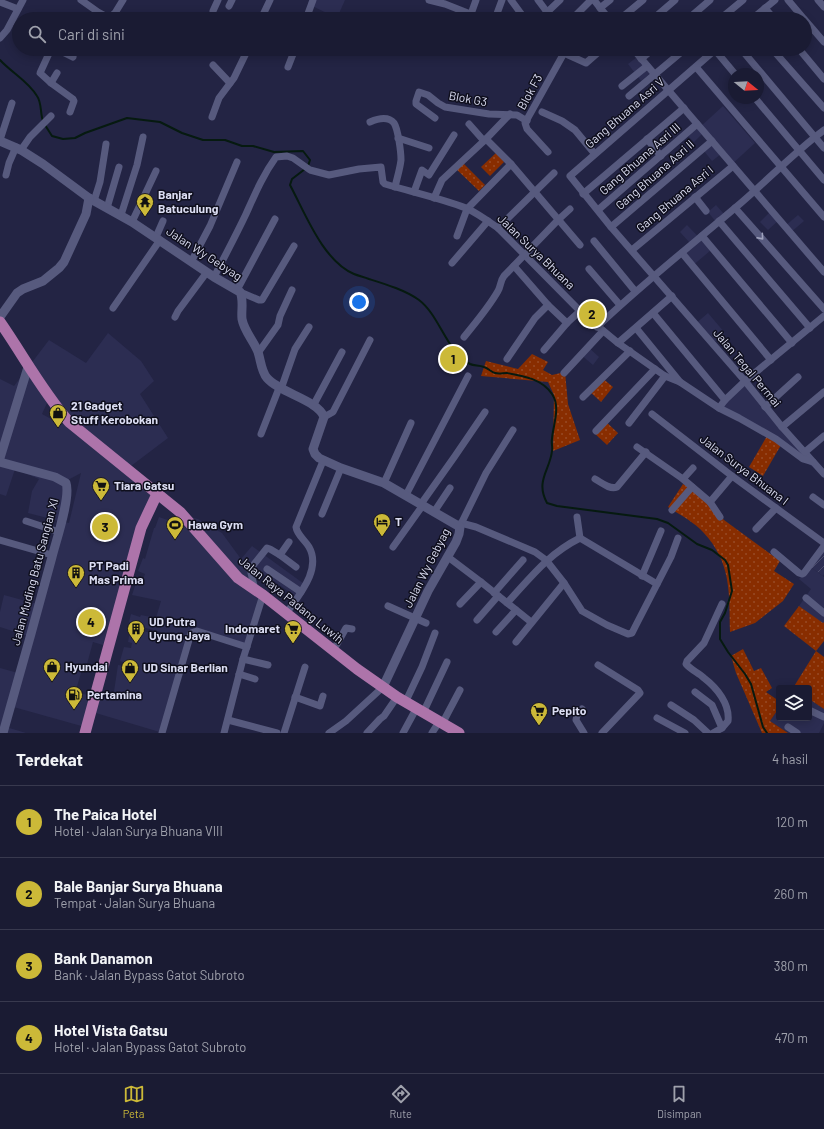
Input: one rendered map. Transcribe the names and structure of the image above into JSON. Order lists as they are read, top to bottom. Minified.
{"streets":{"main road":["Jalan Raya Padang Luwih"],"street":["Blok F3","Blok G3","Gang Bhuana Asri V","Gang Bhuana Asri III","Gang Bhuana Asri II","Gang Bhuana Asri I","Jalan Surya Bhuana","Jalan Wy Gebyag","Jalan Tegal Permai","Jalan Surya Bhuana I","Jalan Muding Batu Sangian XI"]},"crossings":[["Blok F3","Blok G3"],["Gang Bhuana Asri V","Jalan Tegal Permai"],["Gang Bhuana Asri III","Jalan Tegal Permai"],["Gang Bhuana Asri II","Jalan Tegal Permai"],["Gang Bhuana Asri I","Jalan Tegal Permai"],["Jalan Surya Bhuana","Jalan Wy Gebyag"],["Jalan Surya Bhuana","Jalan Tegal Permai"],["Jalan Wy Gebyag","Jalan Raya Padang Luwih"]],"places":{"temple":["Banjar Batuculung"],"shop":["21 Gadget Stuff Kerobokan","Hyundai","UD Sinar Berlian"],"supermarket":["Tiara Gatsu","Indomaret","Pepito"],"hotel":["T"],"sports":["Hawa Gym"],"building":["PT Padi Mas Prima","UD Putra Uyung Jaya"],"fuel station":["Pertamina"]},"north":"right","page":{"search":"Cari di sini","pins":["2","1","3","4"],"heading":["Terdekat","4 hasil"],"list":[{"mark":"1","name":"The Paica Hotel","note":"Hotel · Jalan Surya Bhuana VIII","value":"120 m"},{"mark":"2","name":"Bale Banjar Surya Bhuana","note":"Tempat · Jalan Surya Bhuana","value":"260 m"},{"mark":"3","name":"Bank Danamon","note":"Bank · Jalan Bypass Gatot Subroto","value":"380 m"},{"mark":"4","name":"Hotel Vista Gatsu","note":"Hotel · Jalan Bypass Gatot Subroto","value":"470 m"}],"nav":["Peta","Rute","Disimpan"]}}
